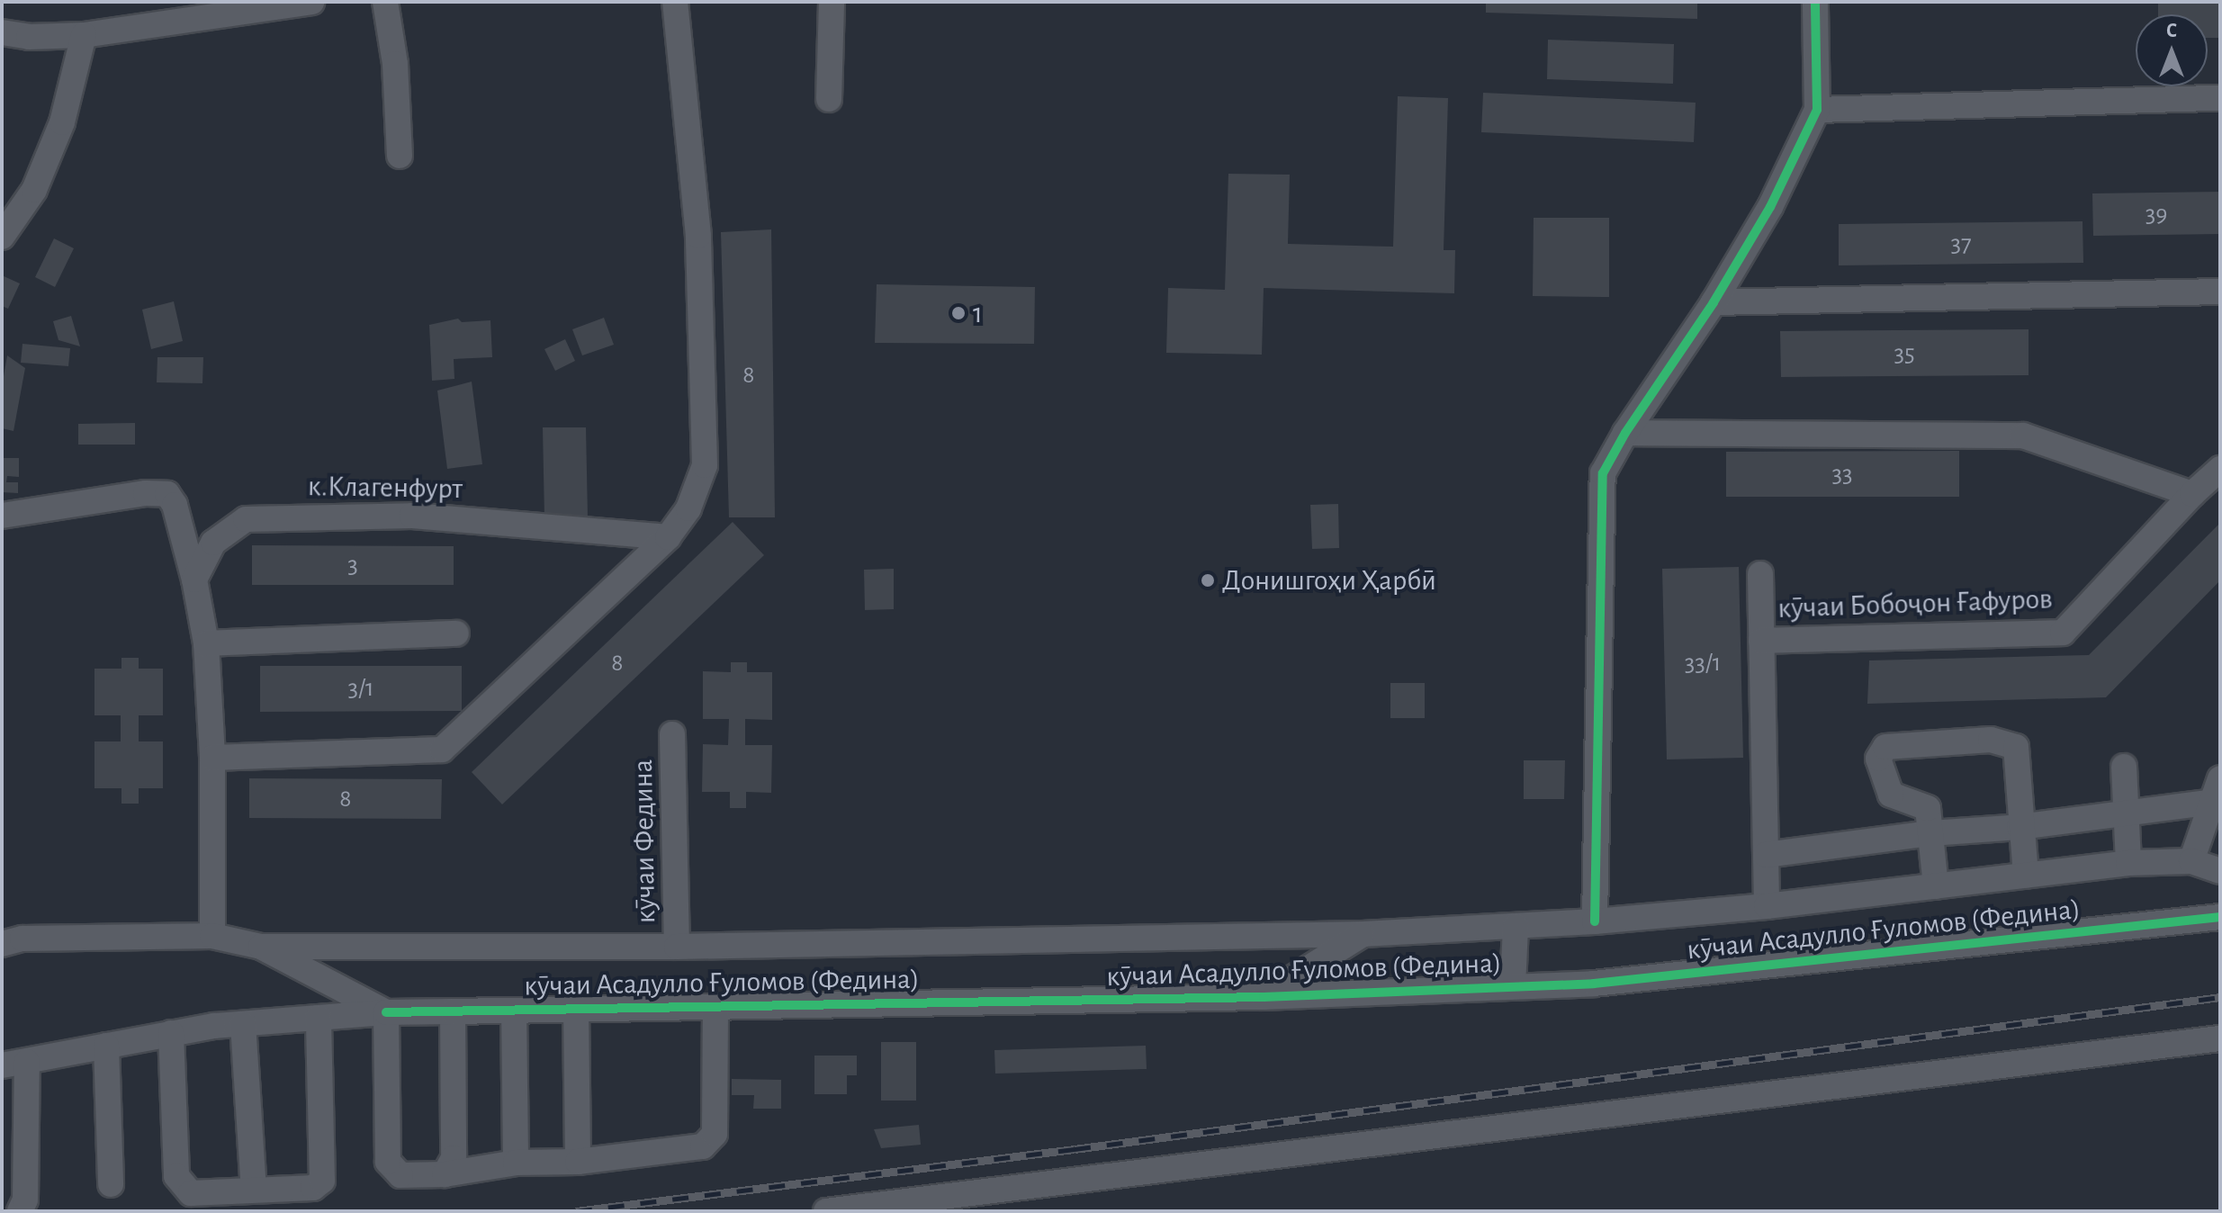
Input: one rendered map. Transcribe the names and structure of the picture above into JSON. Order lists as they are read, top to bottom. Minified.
{"streets":{"street":["к.Клагенфурт","кӯчаи Бобоҷон Ғафуров","кӯчаи Федина","кӯчаи Асадулло Ғуломов (Федина)"]},"places":["1","Донишгоҳи Ҳарбӣ"],"house_numbers":["39","37","35","8","33","3","8","33/1","3/1","8"],"north":"top"}
